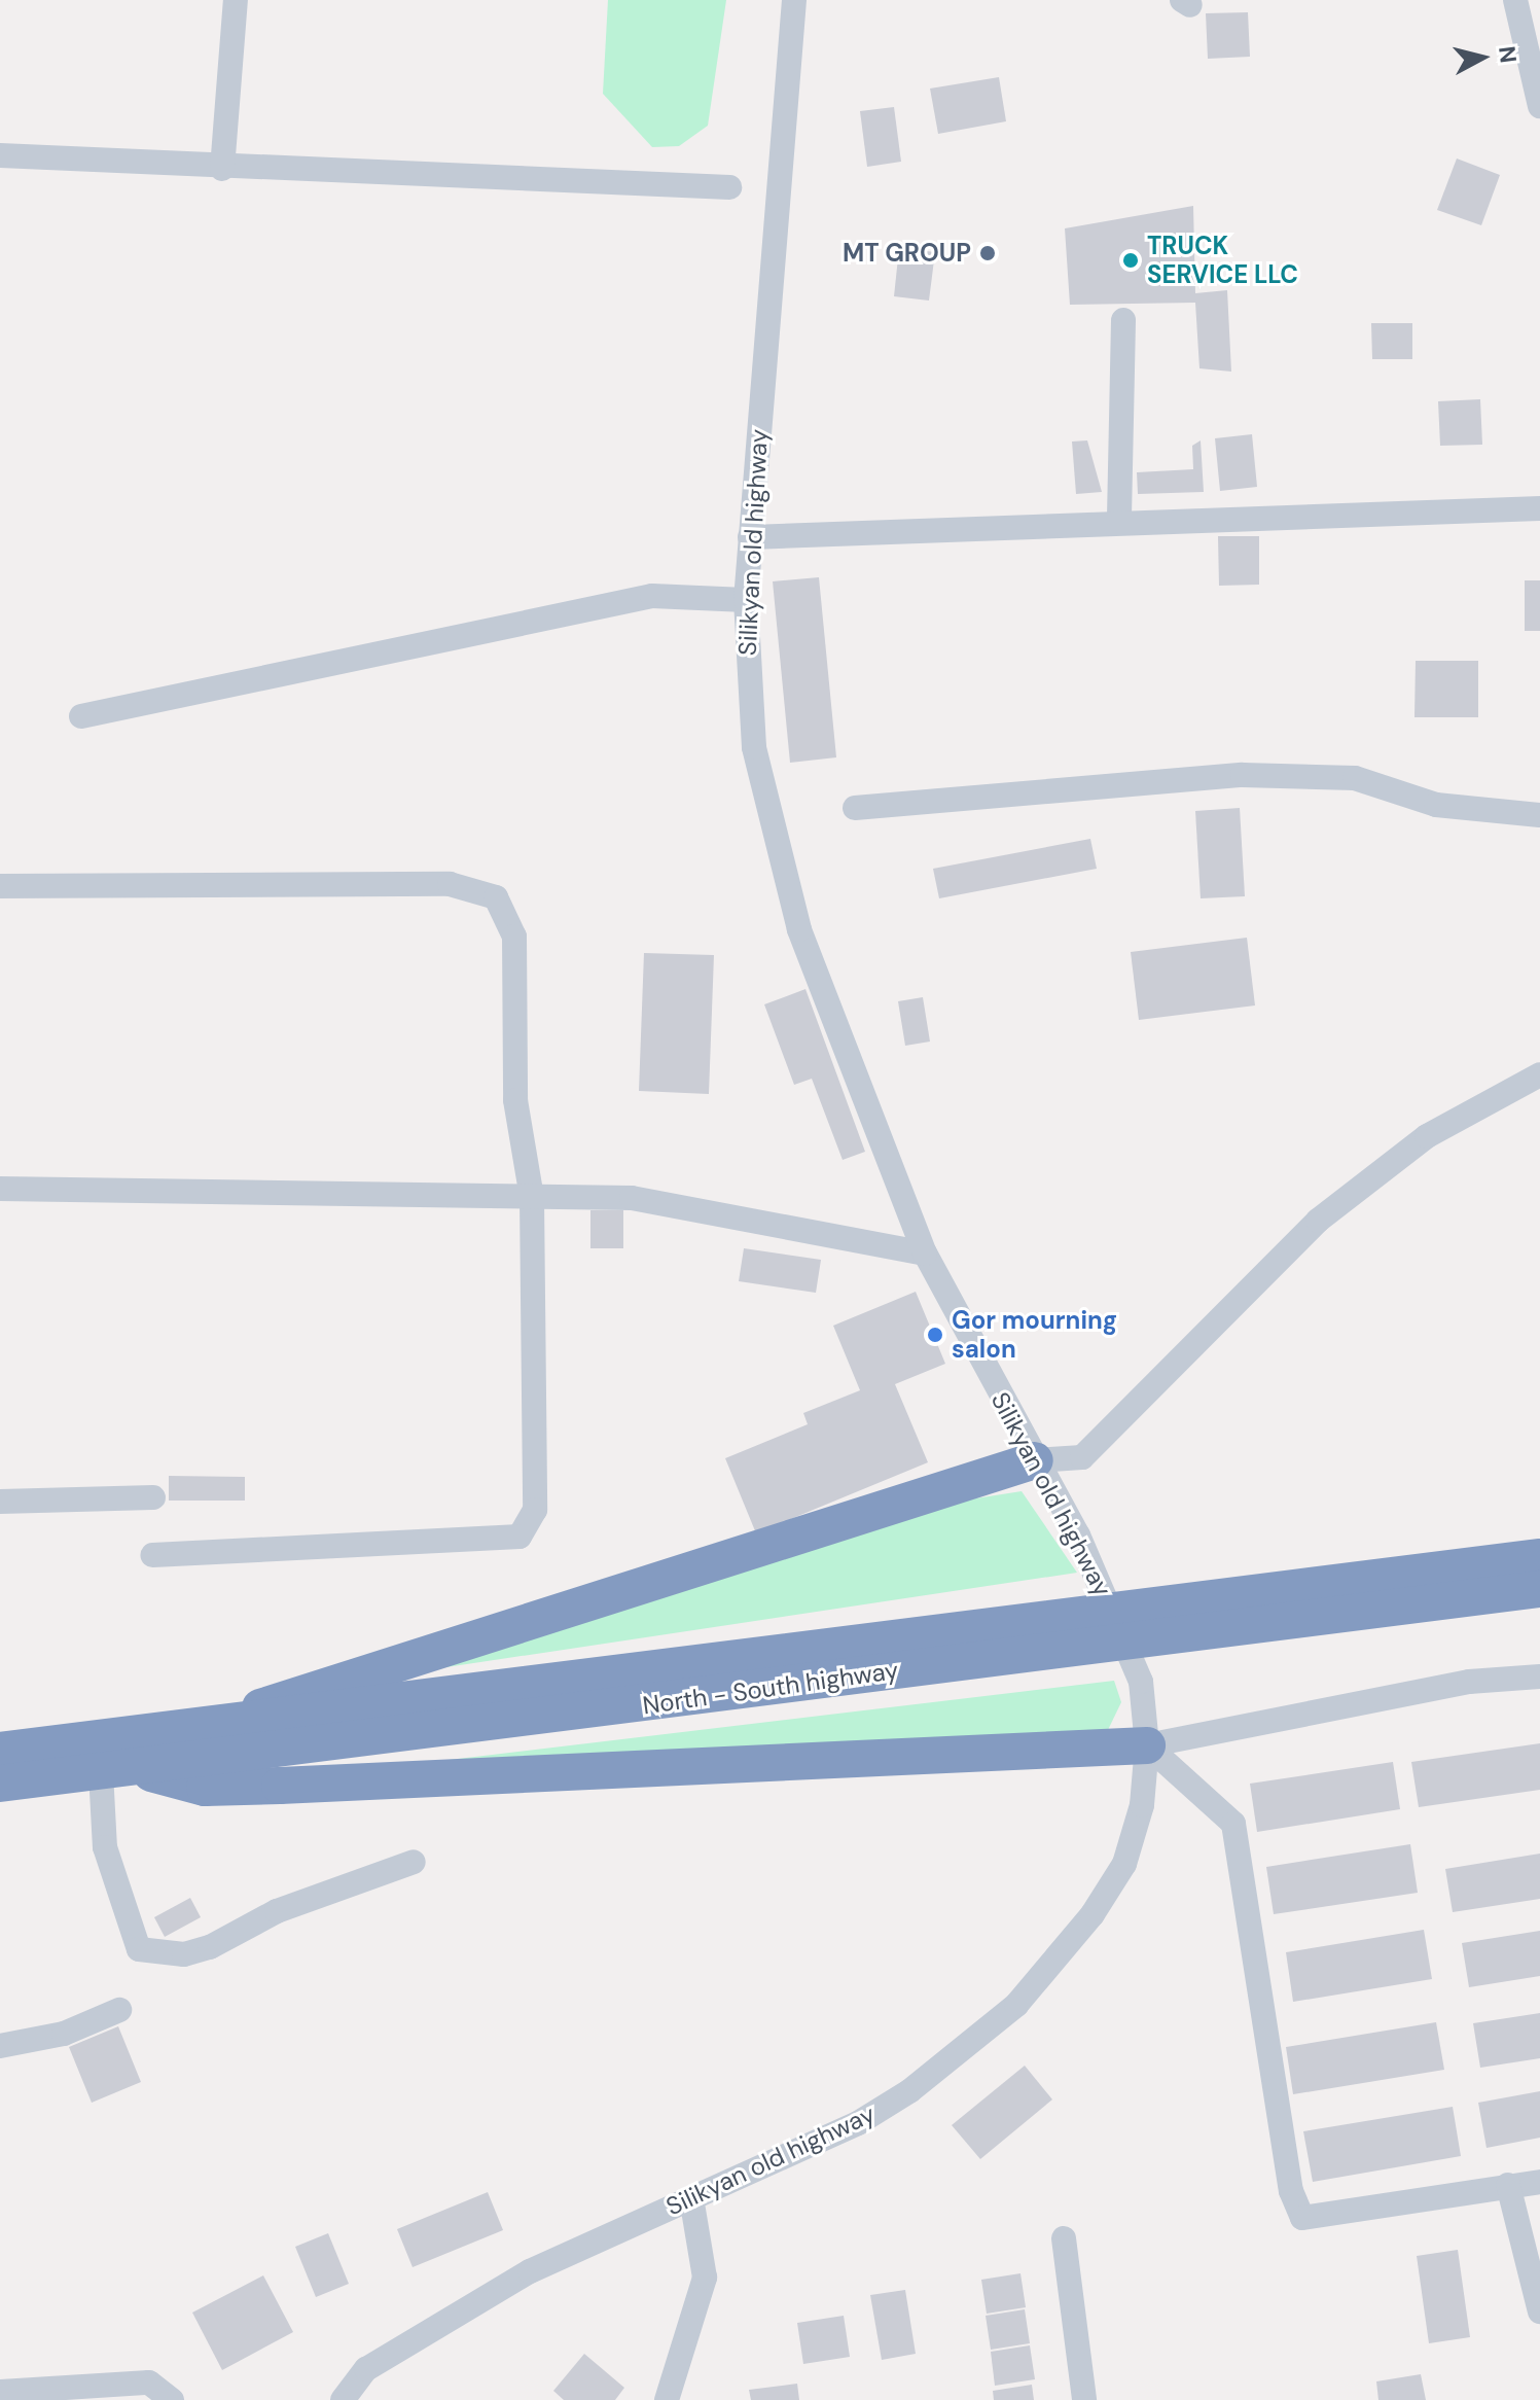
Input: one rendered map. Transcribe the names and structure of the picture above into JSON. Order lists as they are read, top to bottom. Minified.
{"streets":{"highway":["North - South highway"],"street":["Silikyan old highway"]},"places":["MT GROUP","TRUCK SERVICE LLC","Gor mourning salon"],"north":"right"}
